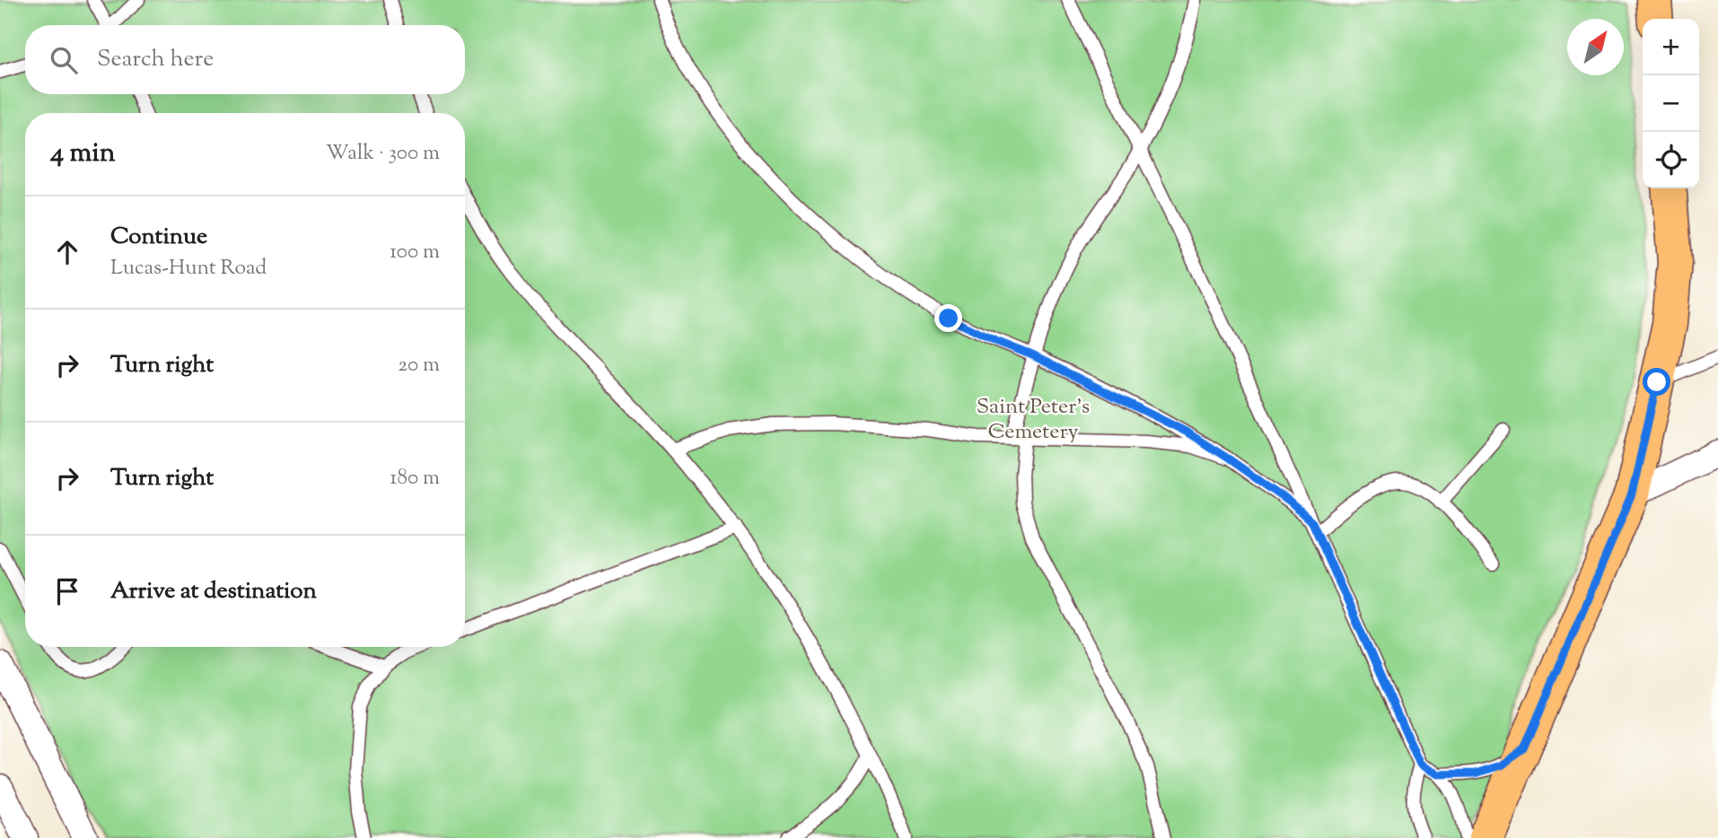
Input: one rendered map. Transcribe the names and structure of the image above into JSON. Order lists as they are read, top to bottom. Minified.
{"parks":["Saint Peter's Cemetery"],"north":"top right","page":{"map_buttons":["+","−"],"search":"Search here","heading":["4 min","Walk · 300 m"],"list":[["Continue","Lucas-Hunt Road","100 m"],["Turn right","20 m"],["Turn right","180 m"],"Arrive at destination"]}}
